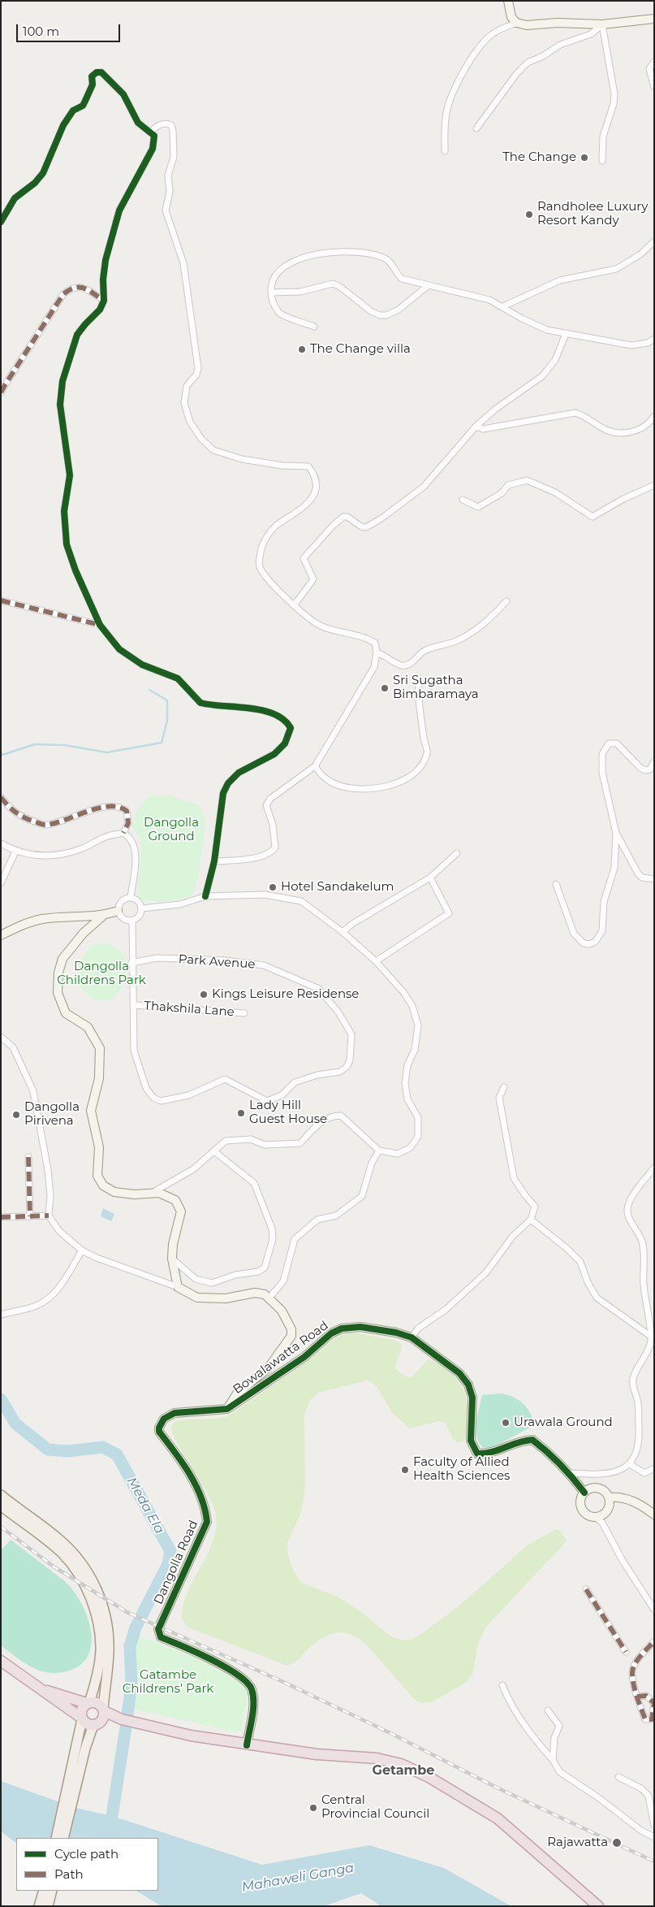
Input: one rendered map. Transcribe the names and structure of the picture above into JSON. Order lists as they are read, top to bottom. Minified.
{"streets":{"street":["Park Avenue","Thakshila Lane","Bowalawatta Road","Dangolla Road"]},"crossings":[["Park Avenue","Thakshila Lane"],["Bowalawatta Road","Dangolla Road"]],"districts":["Getambe"],"water":["Meda Ela","Mahaweli Ganga"],"parks":["Dangolla Ground","Dangolla Childrens Park","Gatambe Childrens' Park"],"places":["The Change","Randholee Luxury Resort Kandy","The Change villa","Sri Sugatha Bimbaramaya","Hotel Sandakelum","Kings Leisure Residense","Lady Hill Guest House","Dangolla Pirivena","Urawala Ground","Faculty of Allied Health Sciences","Central Provincial Council","Rajawatta"],"legend":["Cycle path","Path"],"scale_bar":"100 m"}
